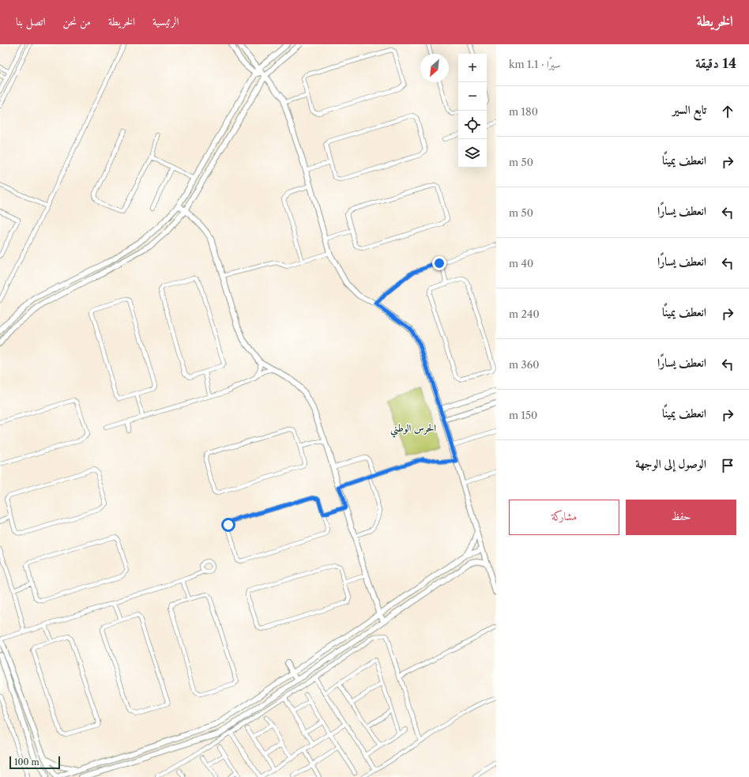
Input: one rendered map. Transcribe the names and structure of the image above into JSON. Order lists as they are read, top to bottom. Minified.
{"districts":["الحرس الوطني"],"scale_bar":"100 m","north":"bottom left","page":{"header":"الخريطة","nav":["الرئيسية","الخريطة","من نحن","اتصل بنا"],"heading":["14 دقيقة","سيرًا · 1.1 km"],"map_buttons":["+","−"],"list":[["تابع السير","180 m"],["انعطف يمينًا","50 m"],["انعطف يسارًا","50 m"],["انعطف يسارًا","40 m"],["انعطف يمينًا","240 m"],["انعطف يسارًا","360 m"],["انعطف يمينًا","150 m"],"الوصول إلى الوجهة"],"buttons":["حفظ","مشاركة"],"scale":"100 m"}}
